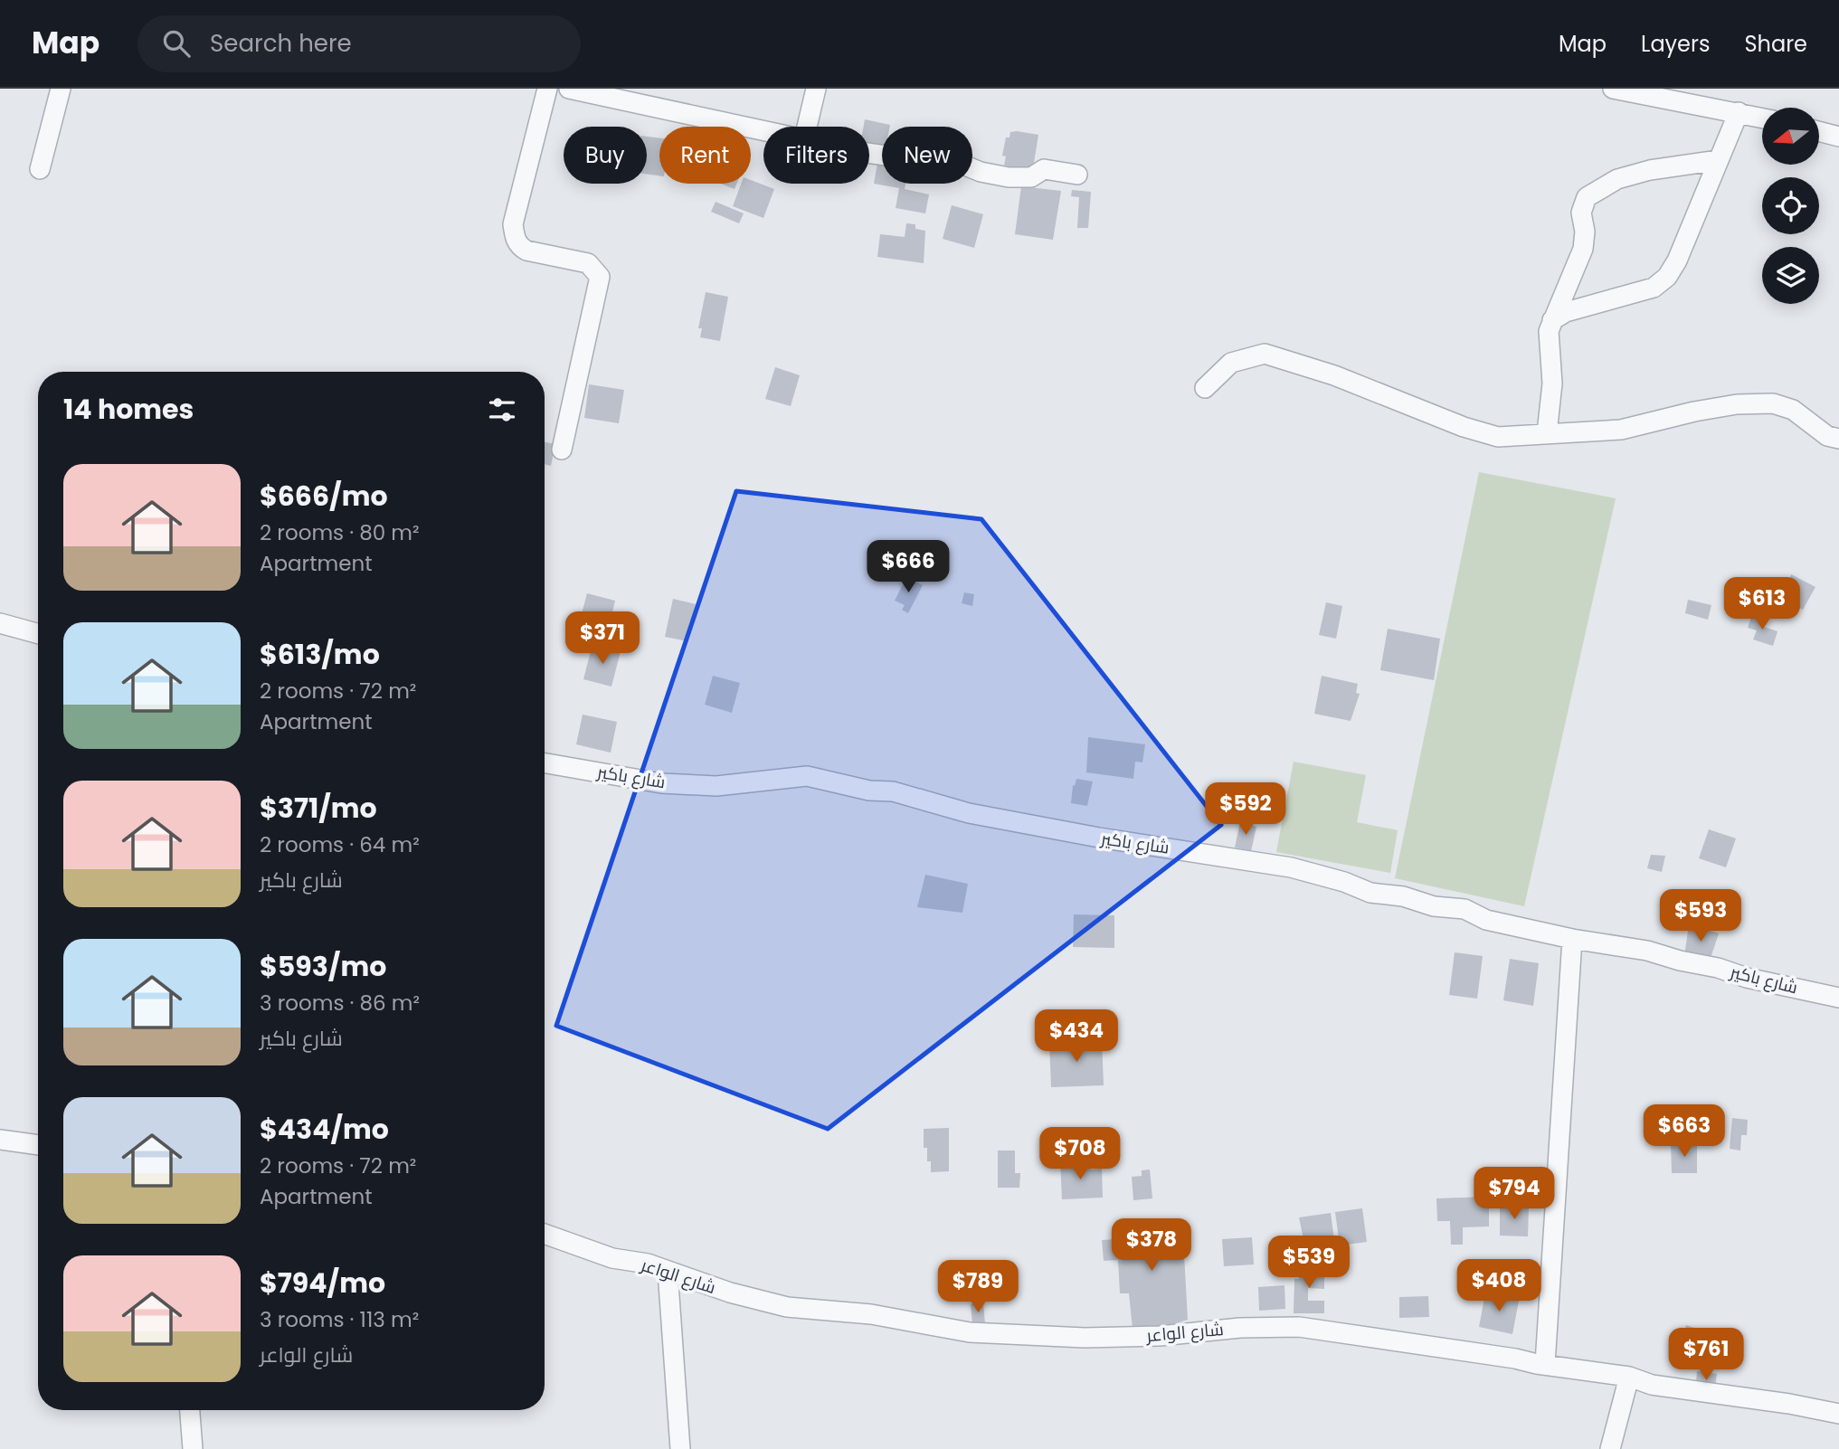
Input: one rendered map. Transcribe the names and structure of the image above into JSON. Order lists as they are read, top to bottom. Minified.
{"streets":{"street":["شارع باكير","شارع الواعر"]},"north":"left","page":{"header":"Map","search":"Search here","nav":["Map","Layers","Share"],"chip":["Buy","Rent","Filters","New"],"heading":"14 homes","list":[{"name":"$666/mo","note":"2 rooms · 80 m² · Apartment"},{"name":"$613/mo","note":"2 rooms · 72 m² · Apartment"},{"name":"$371/mo","note":"2 rooms · 64 m² · شارع باكير"},{"name":"$593/mo","note":"3 rooms · 86 m² · شارع باكير"},{"name":"$434/mo","note":"2 rooms · 72 m² · Apartment"},{"name":"$794/mo","note":"3 rooms · 113 m² · شارع الواعر"}],"price":["$666","$613","$371","$592","$593","$434","$663","$708","$794","$378","$539","$408","$789","$761"]}}
